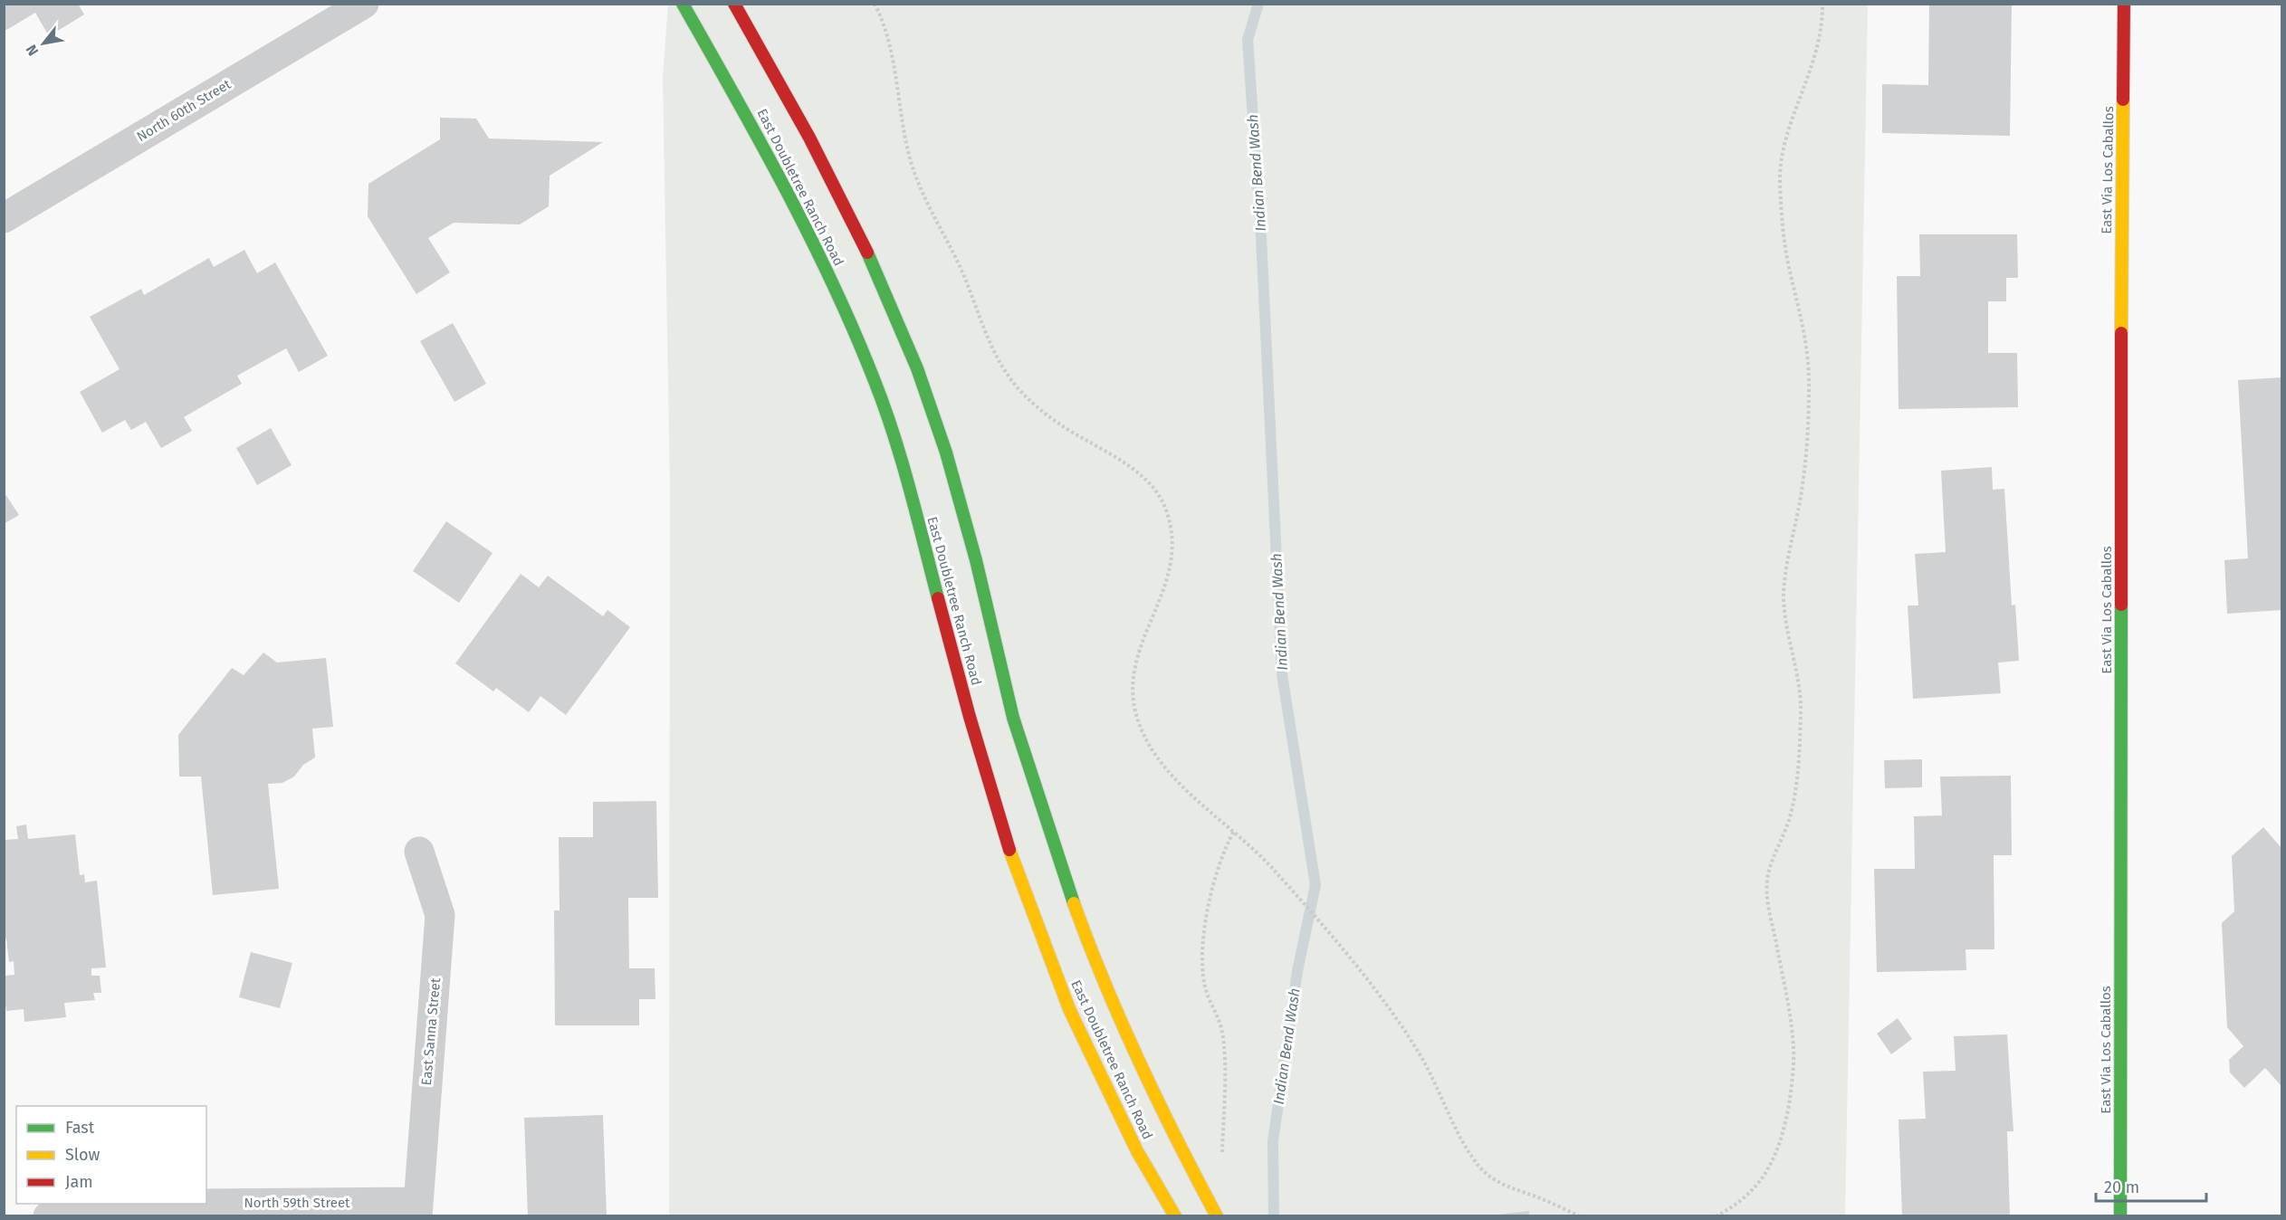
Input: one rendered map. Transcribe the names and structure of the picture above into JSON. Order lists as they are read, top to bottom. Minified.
{"streets":{"main road":["East Via Los Caballos","East Doubletree Ranch Road"],"street":["North 60th Street","East Sanna Street","North 59th Street"]},"crossings":[["East Sanna Street","North 59th Street"]],"water":["Indian Bend Wash"],"legend":["Fast","Slow","Jam"],"scale_bar":"20 m","north":"bottom left"}
